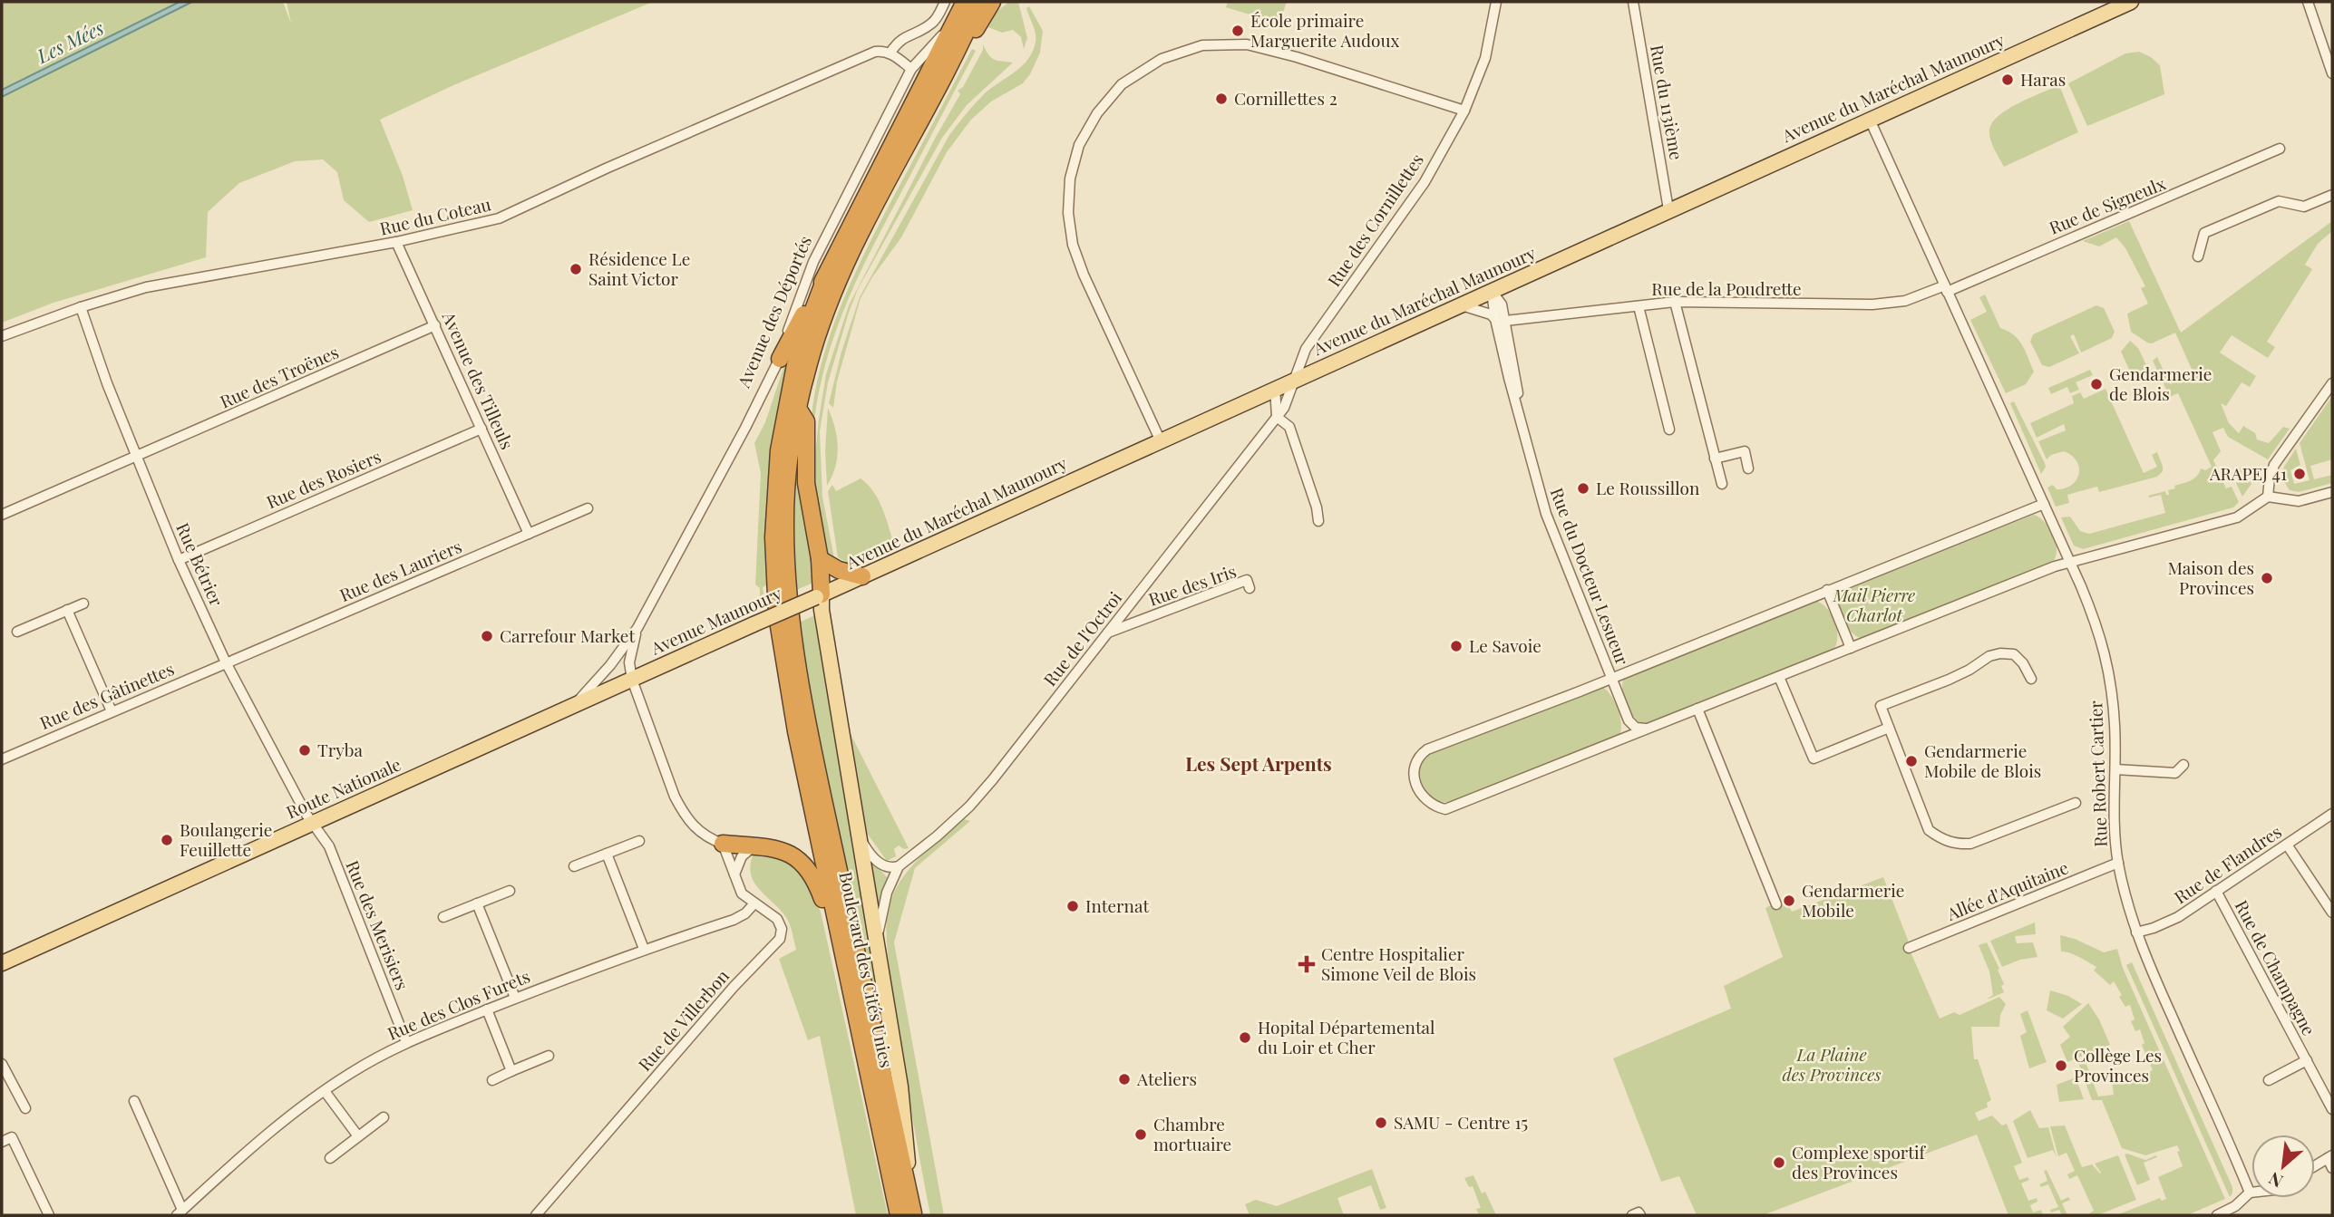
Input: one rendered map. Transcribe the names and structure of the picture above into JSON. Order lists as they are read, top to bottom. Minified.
{"streets":{"highway":["Avenue des Déportés","Boulevard des Cités Unies"],"main road":["Avenue du Maréchal Maunoury","Avenue Maunoury","Route Nationale"],"street":["Rue du 113ième","Rue de Signeulx","Rue du Coteau","Rue des Cornillettes","Rue de la Poudrette","Rue des Troënes","Avenue des Tilleuls","Rue des Rosiers","Rue Bétrier","Rue des Lauriers","Rue du Docteur Lesueur","Rue des Iris","Rue de l'Octroi","Rue des Gâtinettes","Rue Robert Cartier","Rue de Flandres","Allée d'Aquitaine","Rue des Merisiers","Rue de Champagne","Rue des Clos Furets","Rue de Villerbon"]},"crossings":[["Avenue du Maréchal Maunoury","Rue du 113ième"],["Avenue du Maréchal Maunoury","Rue des Cornillettes"],["Avenue du Maréchal Maunoury","Rue du Docteur Lesueur"],["Avenue du Maréchal Maunoury","Avenue Maunoury"],["Avenue du Maréchal Maunoury","Rue de l'Octroi"],["Rue de Signeulx","Rue de la Poudrette"],["Rue du Coteau","Avenue des Tilleuls"],["Rue du Coteau","Rue Bétrier"],["Rue des Cornillettes","Rue de l'Octroi"],["Rue de la Poudrette","Rue du Docteur Lesueur"],["Avenue des Déportés","Avenue Maunoury"],["Avenue des Déportés","Route Nationale"],["Avenue des Déportés","Boulevard des Cités Unies"],["Rue des Troënes","Avenue des Tilleuls"],["Rue des Troënes","Rue Bétrier"],["Avenue des Tilleuls","Rue des Rosiers"],["Avenue des Tilleuls","Rue des Lauriers"],["Rue des Rosiers","Rue Bétrier"],["Rue Bétrier","Rue des Lauriers"],["Rue Bétrier","Rue des Gâtinettes"],["Rue Bétrier","Route Nationale"],["Rue Bétrier","Rue des Merisiers"],["Rue des Lauriers","Rue des Gâtinettes"],["Rue des Iris","Rue de l'Octroi"],["Avenue Maunoury","Route Nationale"],["Rue Robert Cartier","Rue de Flandres"],["Rue Robert Cartier","Allée d'Aquitaine"],["Route Nationale","Rue des Merisiers"],["Rue de Flandres","Rue de Champagne"],["Rue des Merisiers","Rue des Clos Furets"],["Rue des Clos Furets","Rue de Villerbon"]],"districts":["Les Sept Arpents"],"water":["Les Mées"],"parks":["Mail Pierre Charlot","La Plaine des Provinces"],"places":{"other":["École primaire Marguerite Audoux","Haras","Cornillettes 2","Résidence Le Saint Victor","Gendarmerie de Blois","ARAPEJ 41","Le Roussillon","Maison des Provinces","Carrefour Market","Le Savoie","Tryba","Gendarmerie Mobile de Blois","Boulangerie Feuillette","Gendarmerie Mobile","Internat","Hopital Départemental du Loir et Cher","Collège Les Provinces","Ateliers","SAMU - Centre 15","Chambre mortuaire","Complexe sportif des Provinces"],"health":["Centre Hospitalier Simone Veil de Blois"]},"north":"bottom left"}
